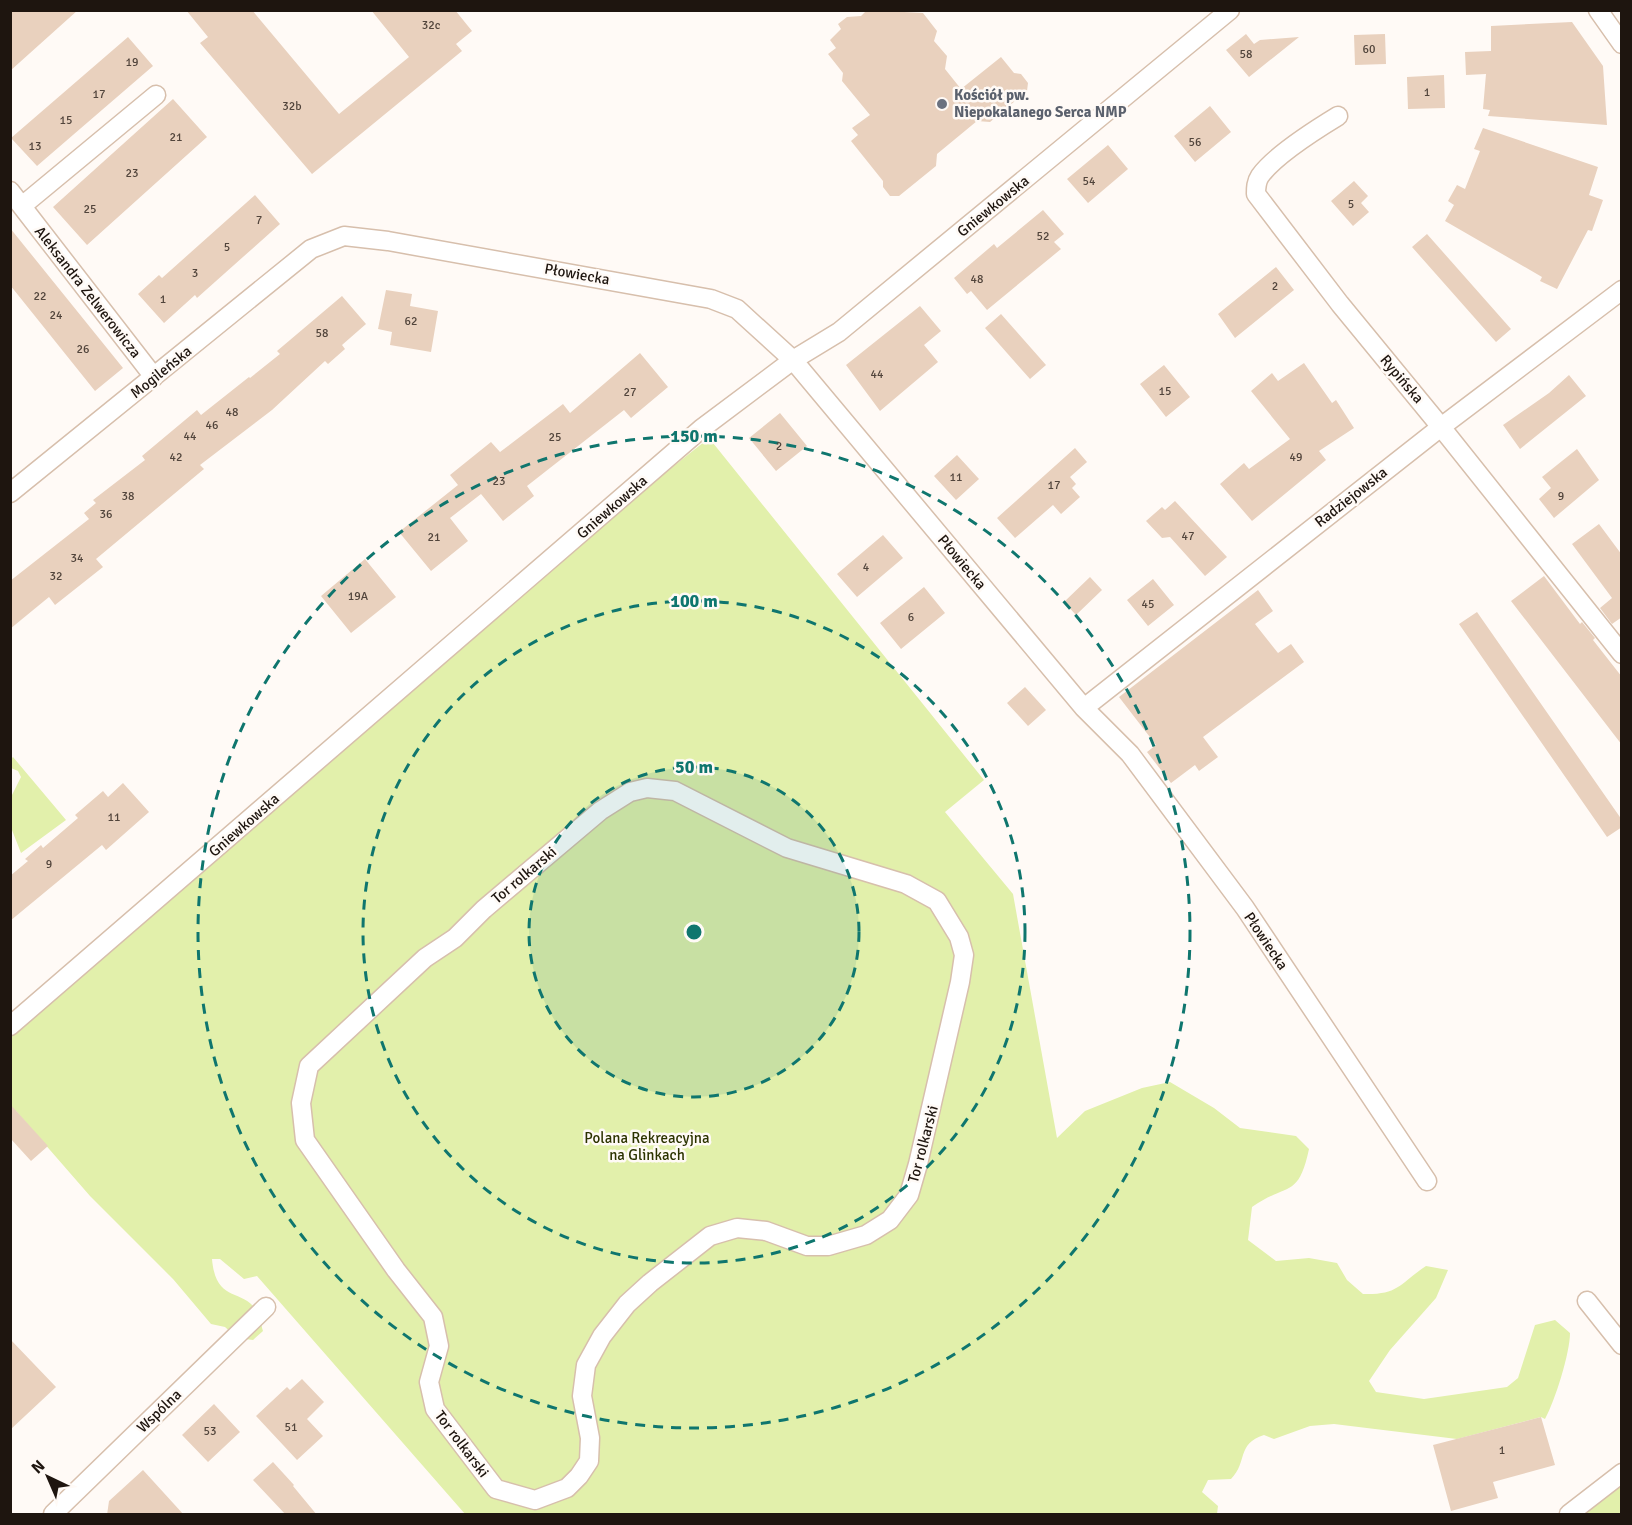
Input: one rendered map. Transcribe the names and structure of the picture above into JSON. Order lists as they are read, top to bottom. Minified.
{"streets":{"street":["Gniewkowska","Płowiecka","Aleksandra Zelwerowicza","Mogileńska","Rypińska","Radziejowska","Tor rolkarski","Wspólna"]},"crossings":[["Gniewkowska","Płowiecka"],["Płowiecka","Mogileńska"],["Płowiecka","Radziejowska"],["Aleksandra Zelwerowicza","Mogileńska"],["Rypińska","Radziejowska"]],"parks":["Polana Rekreacyjna na Glinkach"],"places":["Kościół pw. Niepokalanego Serca NMP"],"house_numbers":["32c","60","58","19","1","17","32b","15","21","56","13","23","54","5","25","7","52","5","3","48","2","22","1","24","62","58","26","44","15","27","48","46","44","25","2","42","49","11","23","17","38","9","36","47","21","34","4","32","19A","45","6","11","9","51","53","1"],"north":"top left","rings":["150 m","100 m","50 m"]}
